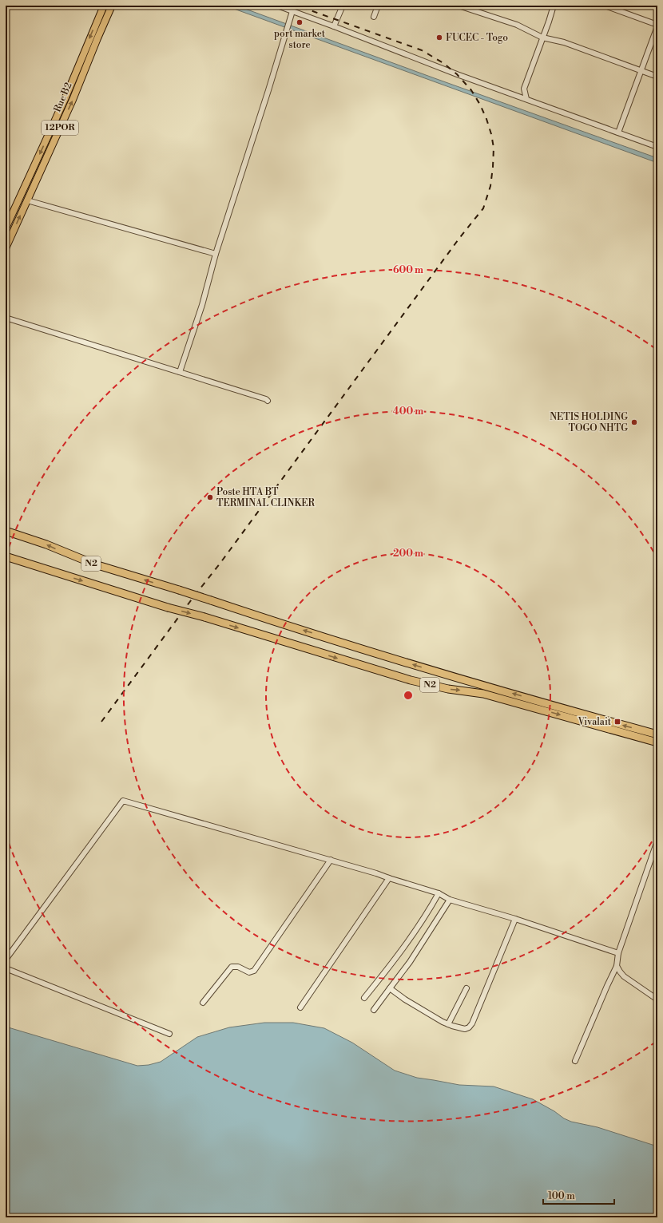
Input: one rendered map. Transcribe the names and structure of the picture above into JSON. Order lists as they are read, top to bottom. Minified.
{"streets":{"highway":["N2"],"main road":["Rue B2","12POR"]},"places":{"other":["port market store","FUCEC - Togo","NETIS HOLDING TOGO NHTG","Poste HTA BT TERMINAL CLINKER"],"transit":["Vivalait"]},"scale_bar":"100 m","rings":["600 m","400 m","200 m"]}
